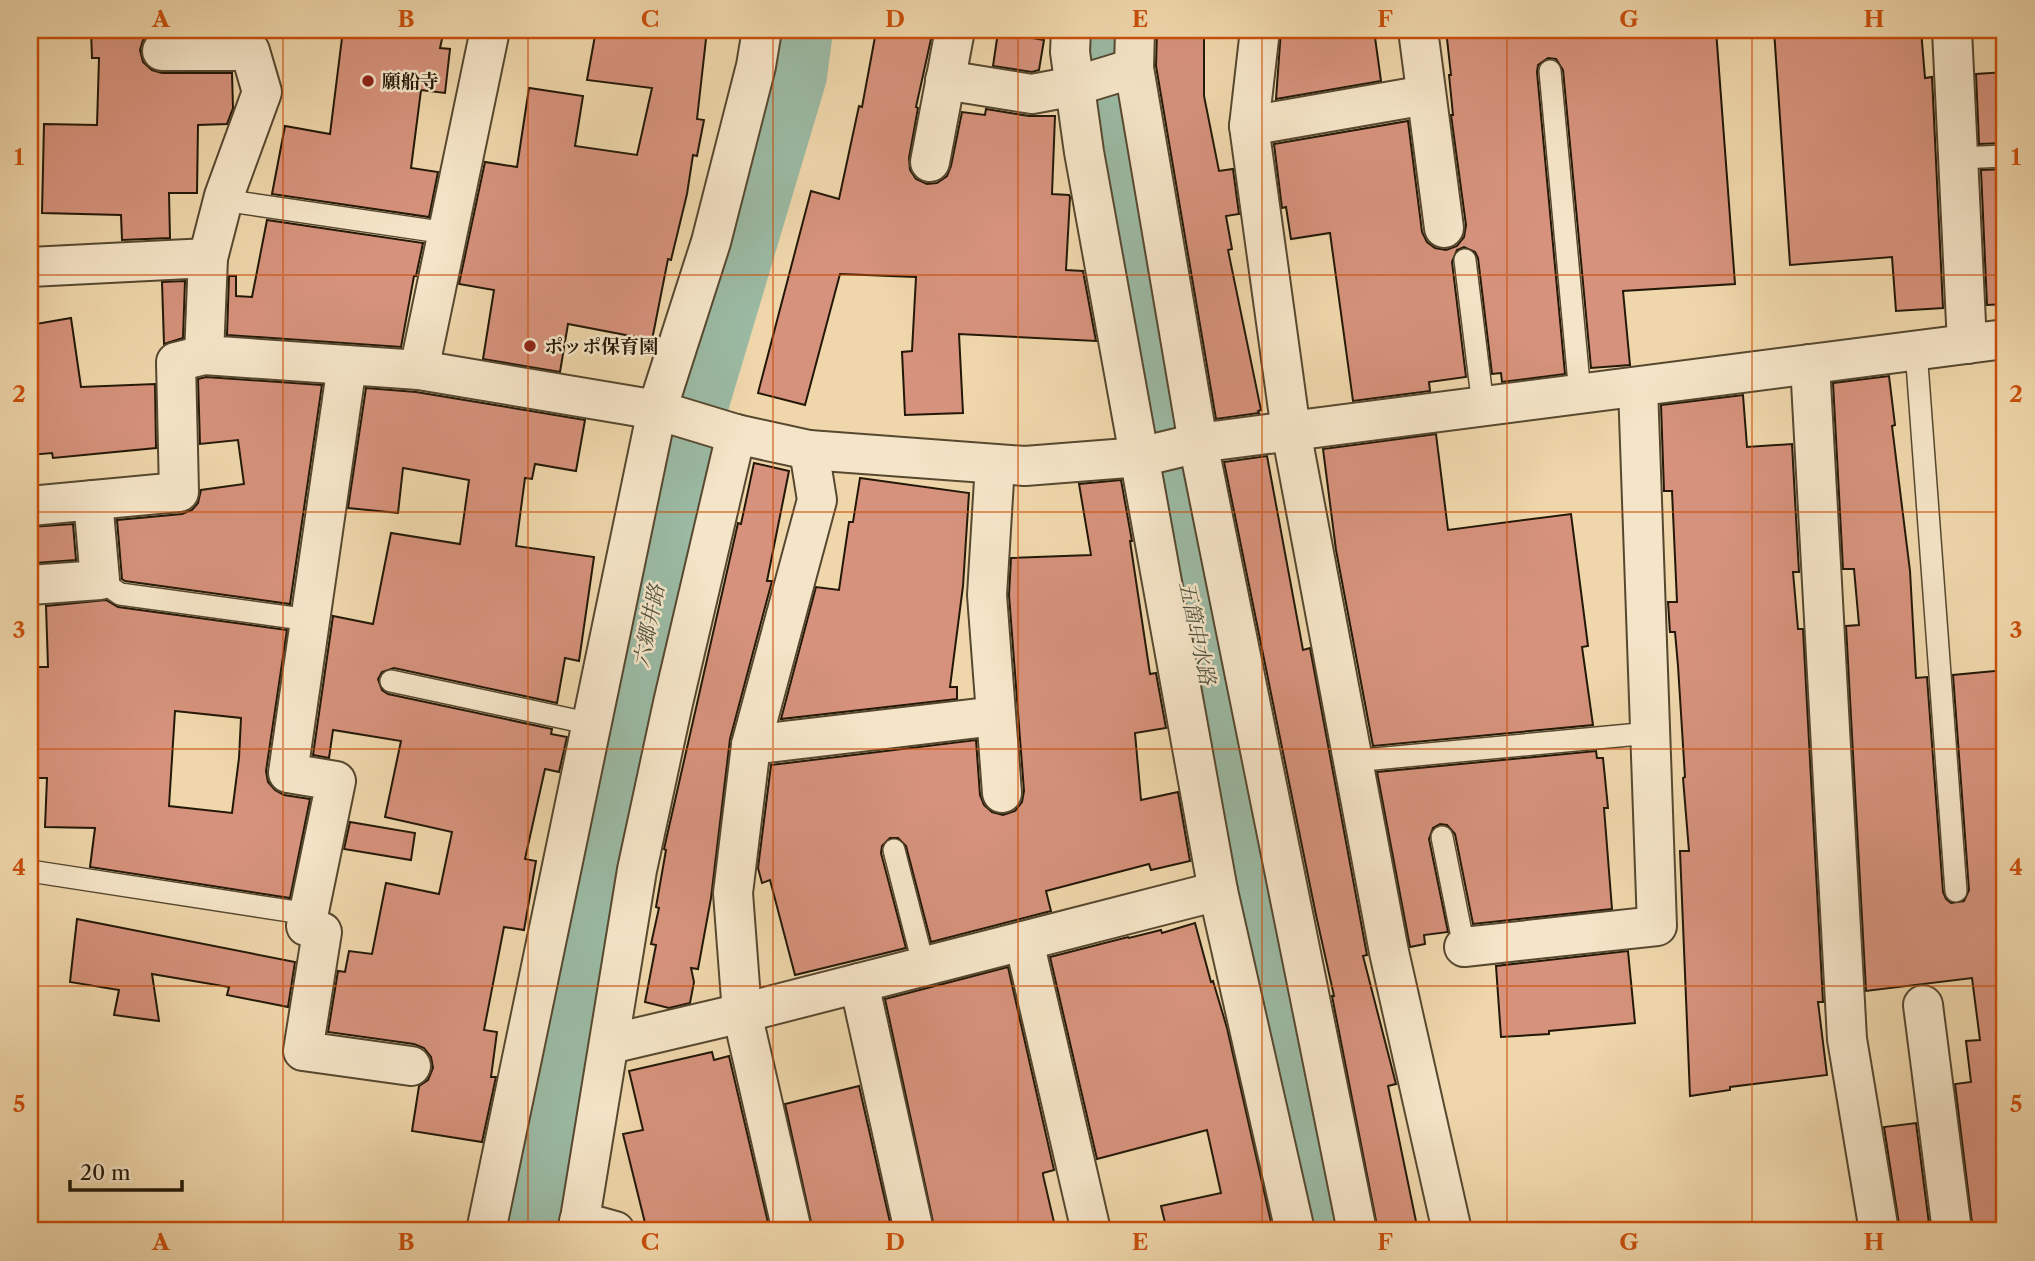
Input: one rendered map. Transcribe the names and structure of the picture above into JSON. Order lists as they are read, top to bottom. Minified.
{"water":["六郷井路","五箇中水路"],"places":["願船寺","ポッポ保育園"],"scale_bar":"20 m","grid":{"columns":["A","B","C","D","E","F","G","H"],"rows":["1","2","3","4","5"]}}
